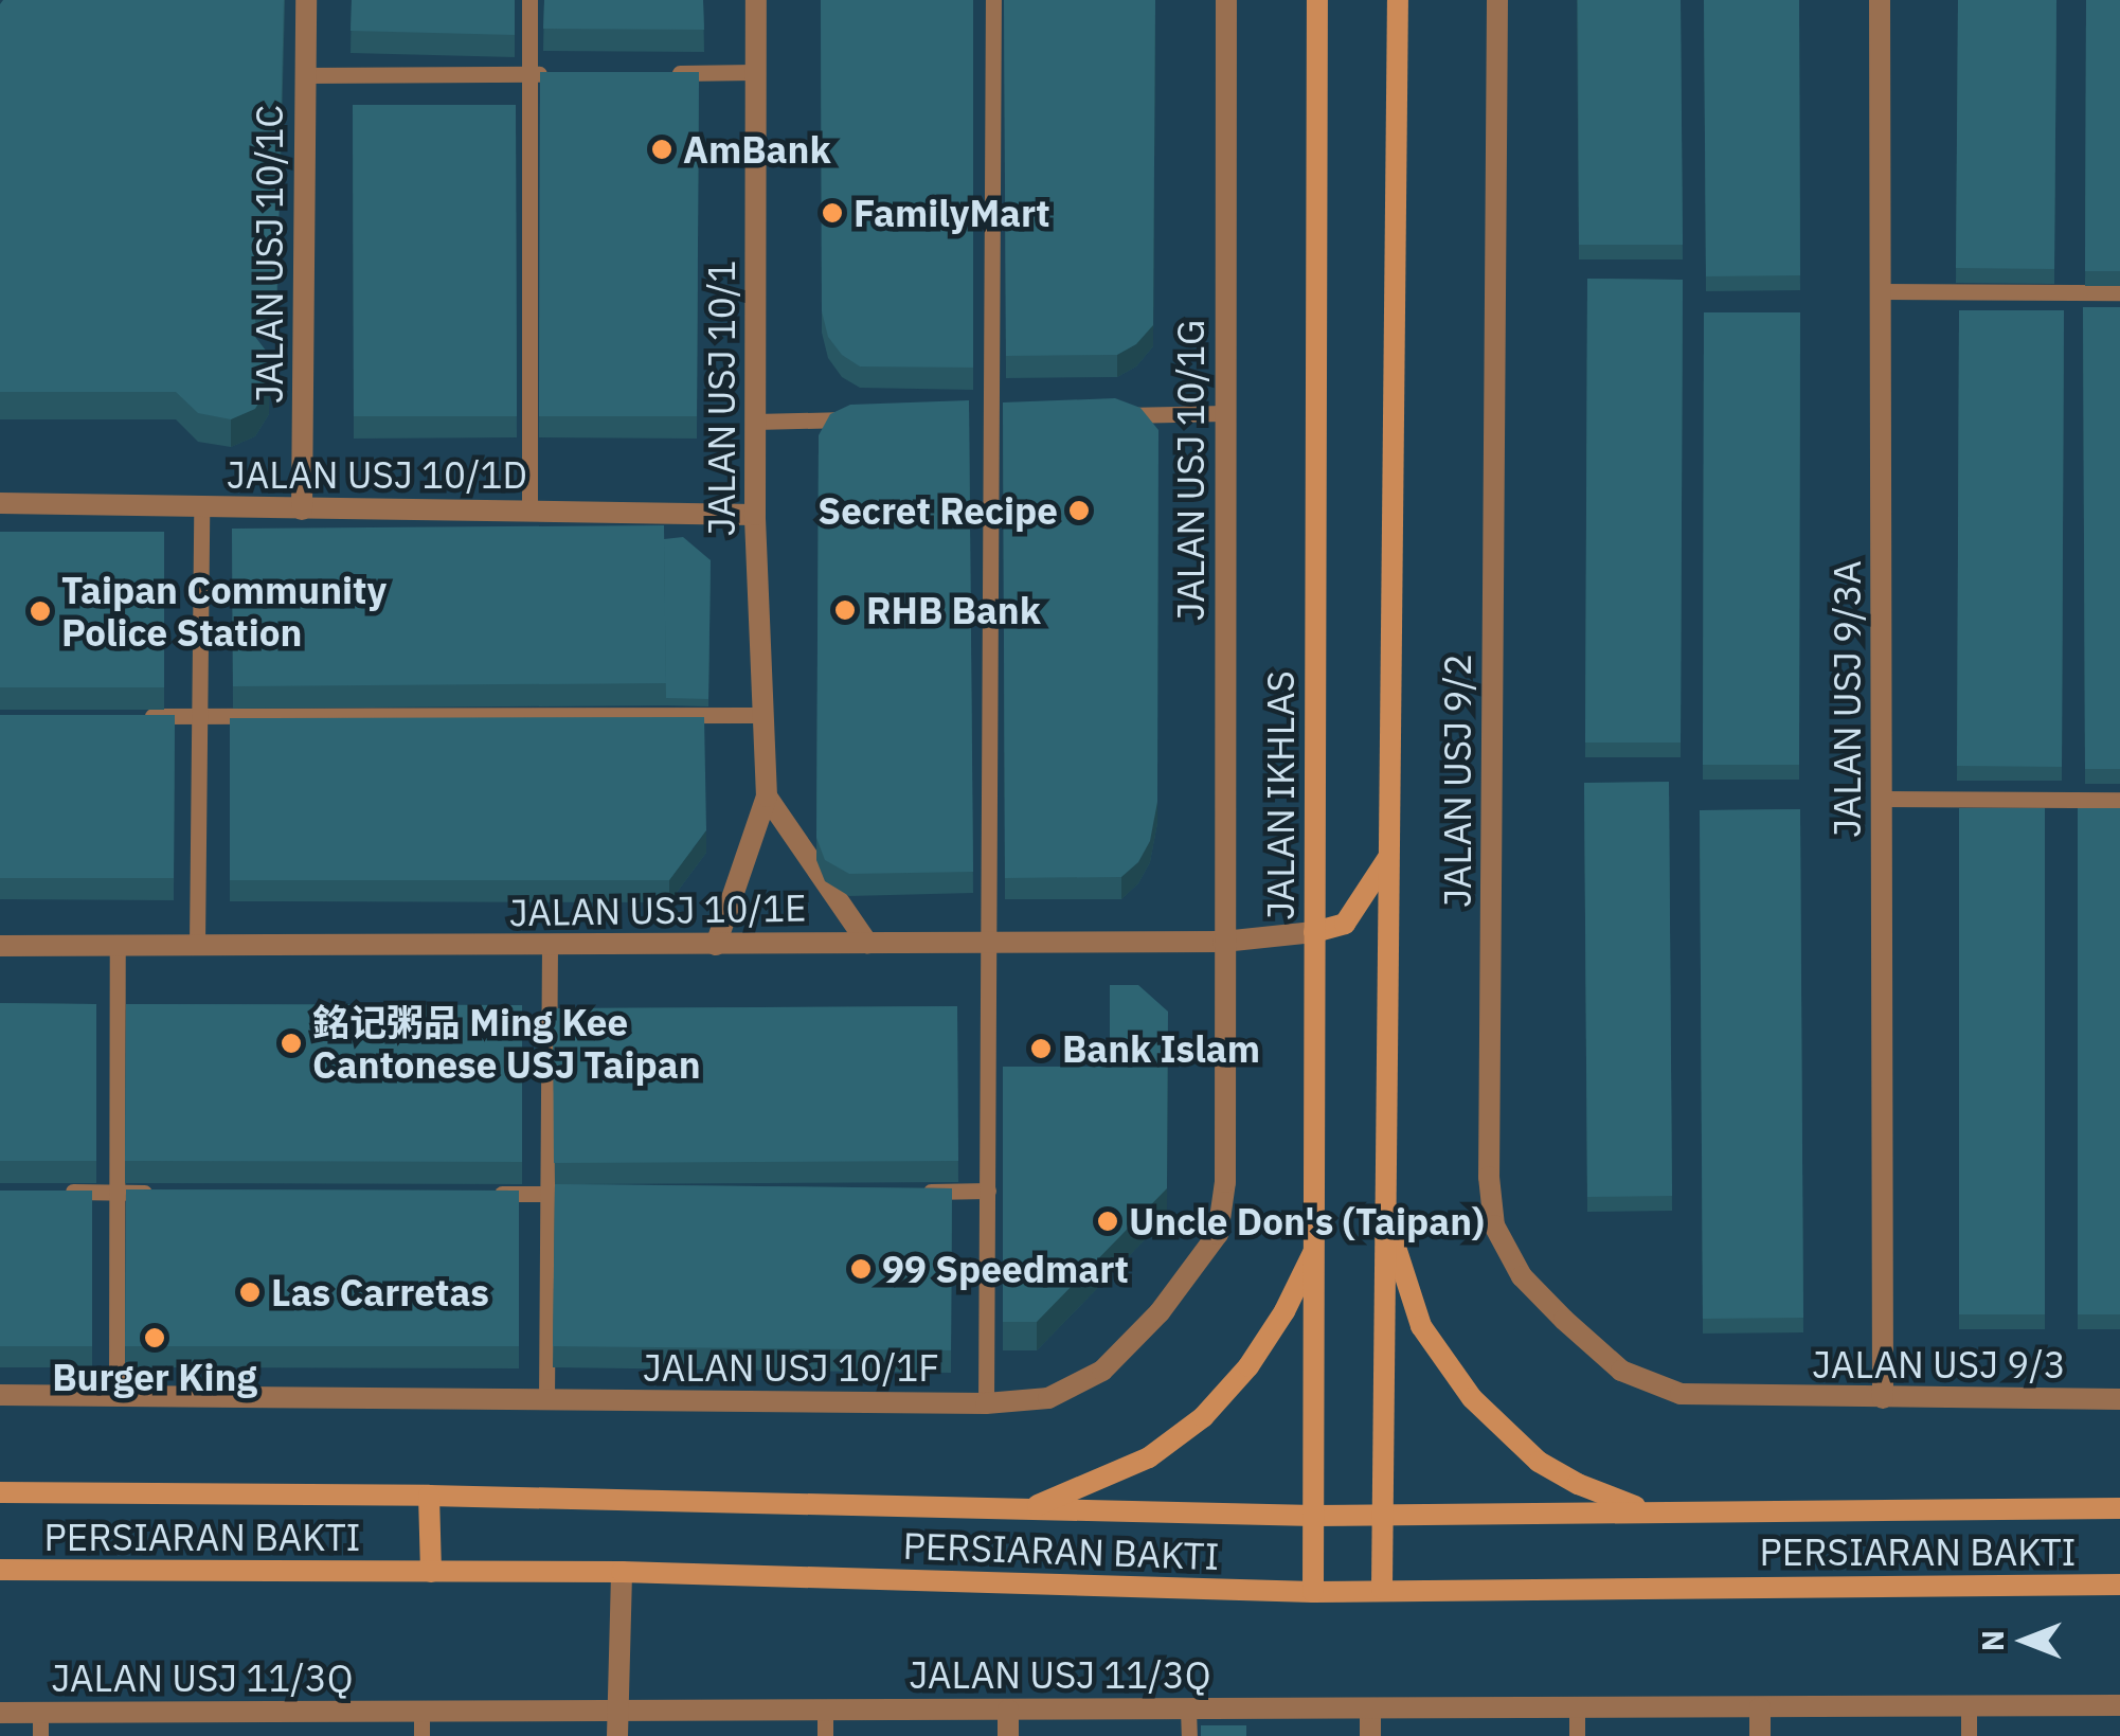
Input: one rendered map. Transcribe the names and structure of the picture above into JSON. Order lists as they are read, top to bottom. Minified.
{"streets":{"street":["JALAN USJ 10/1C","JALAN USJ 10/1","JALAN USJ 10/1G","JALAN USJ 10/1D","JALAN USJ 9/3A","JALAN USJ 9/2","JALAN IKHLAS","JALAN USJ 10/1E","JALAN USJ 9/3","JALAN USJ 10/1F","PERSIARAN BAKTI","JALAN USJ 11/3Q"]},"crossings":[["JALAN USJ 10/1C","JALAN USJ 10/1D"],["JALAN USJ 10/1","JALAN USJ 10/1D"],["JALAN USJ 10/1","JALAN USJ 10/1E"],["JALAN USJ 10/1G","JALAN USJ 10/1E"],["JALAN USJ 10/1G","JALAN USJ 10/1F"],["JALAN USJ 9/3A","JALAN USJ 9/3"],["JALAN USJ 9/2","JALAN USJ 9/3"],["JALAN IKHLAS","JALAN USJ 10/1E"],["JALAN IKHLAS","PERSIARAN BAKTI"],["JALAN USJ 10/1E","JALAN USJ 10/1F"]],"places":["AmBank","FamilyMart","Secret Recipe","RHB Bank","Taipan Community Police Station","銘记粥品 Ming Kee Cantonese USJ Taipan","Bank Islam","Uncle Don's (Taipan)","99 Speedmart","Las Carretas","Burger King"],"north":"left"}
